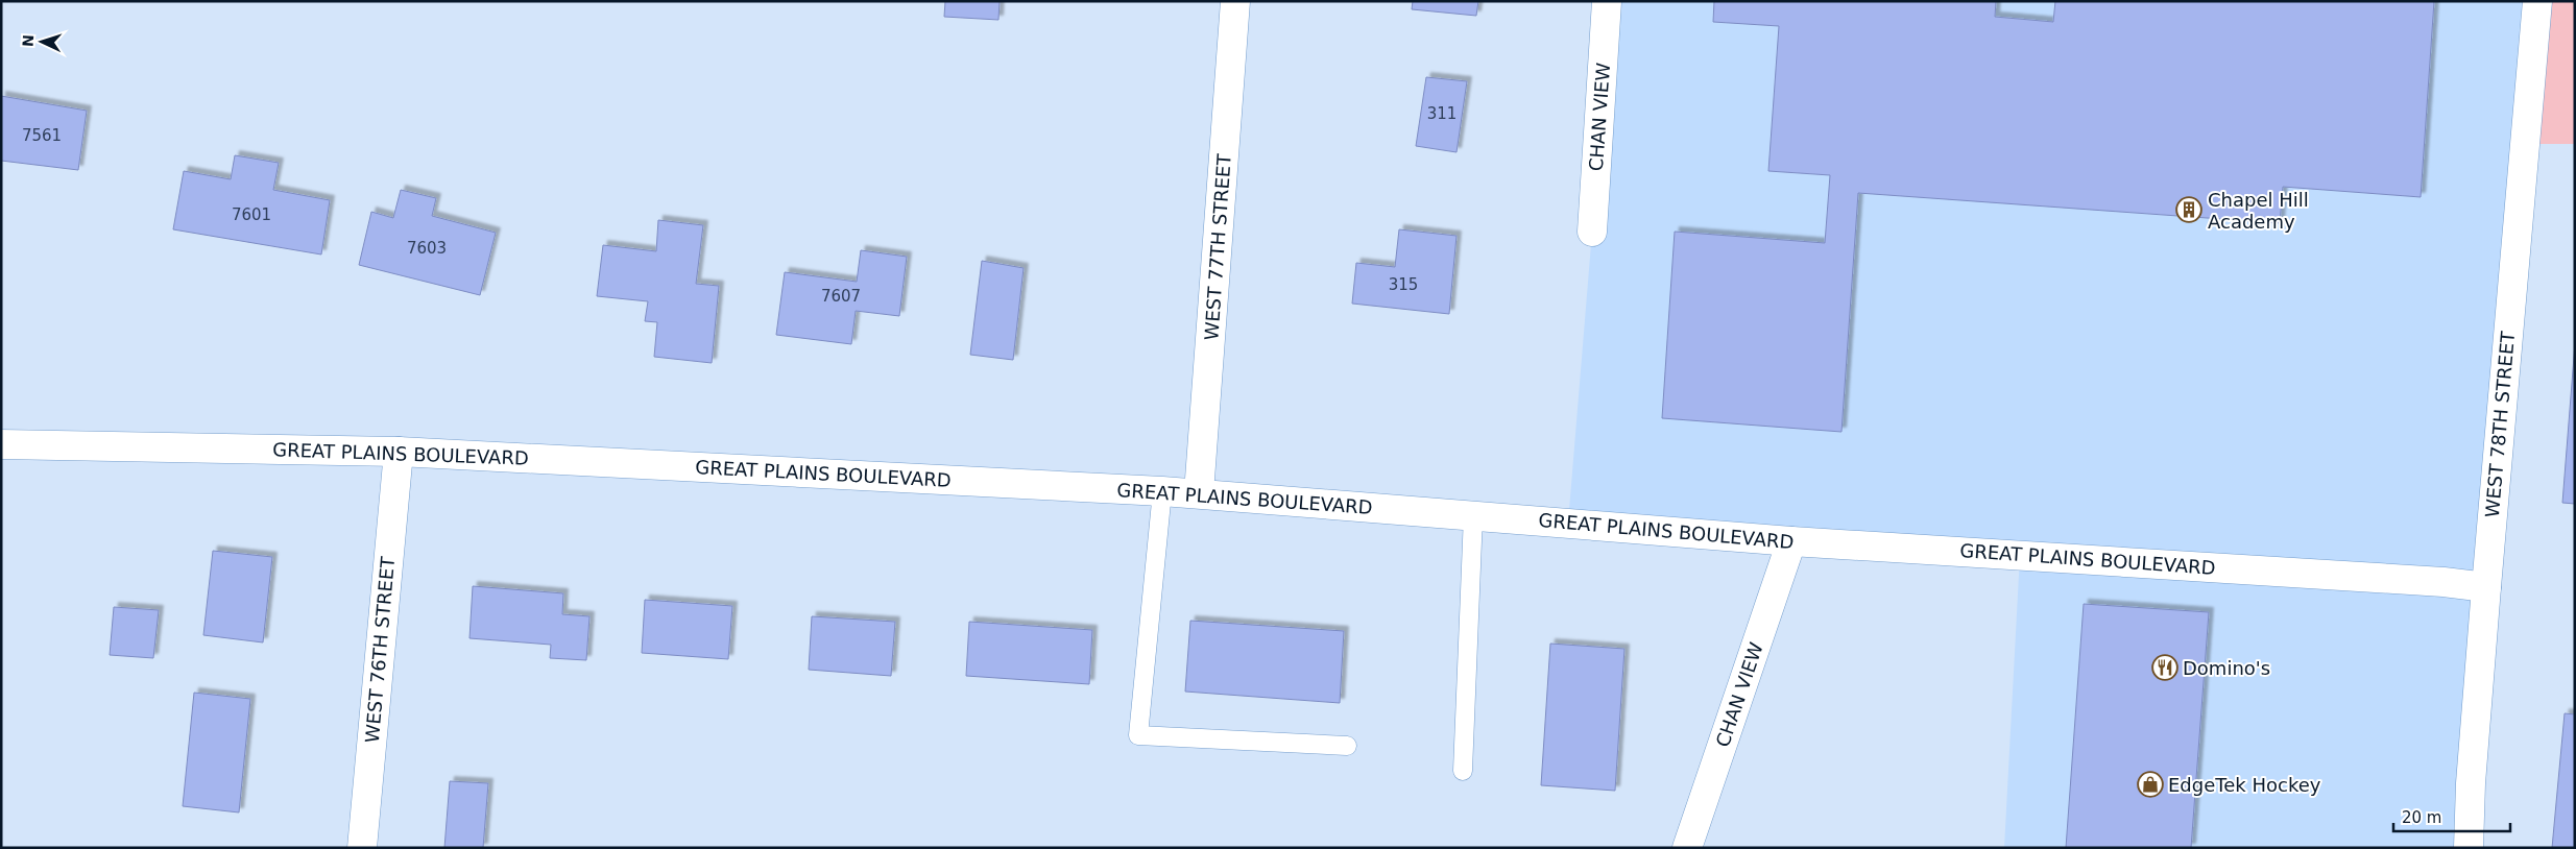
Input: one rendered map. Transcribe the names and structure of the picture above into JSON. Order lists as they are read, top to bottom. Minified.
{"streets":{"street":["CHAN VIEW","WEST 77TH STREET","WEST 78TH STREET","GREAT PLAINS BOULEVARD","WEST 76TH STREET"]},"crossings":[["CHAN VIEW","GREAT PLAINS BOULEVARD"],["WEST 77TH STREET","GREAT PLAINS BOULEVARD"],["WEST 78TH STREET","GREAT PLAINS BOULEVARD"],["GREAT PLAINS BOULEVARD","WEST 76TH STREET"]],"places":{"building":["Chapel Hill Academy"],"restaurant":["Domino's"],"shop":["EdgeTek Hockey"]},"house_numbers":["311","7561","7601","7603","315","7607"],"scale_bar":"20 m","north":"left"}
